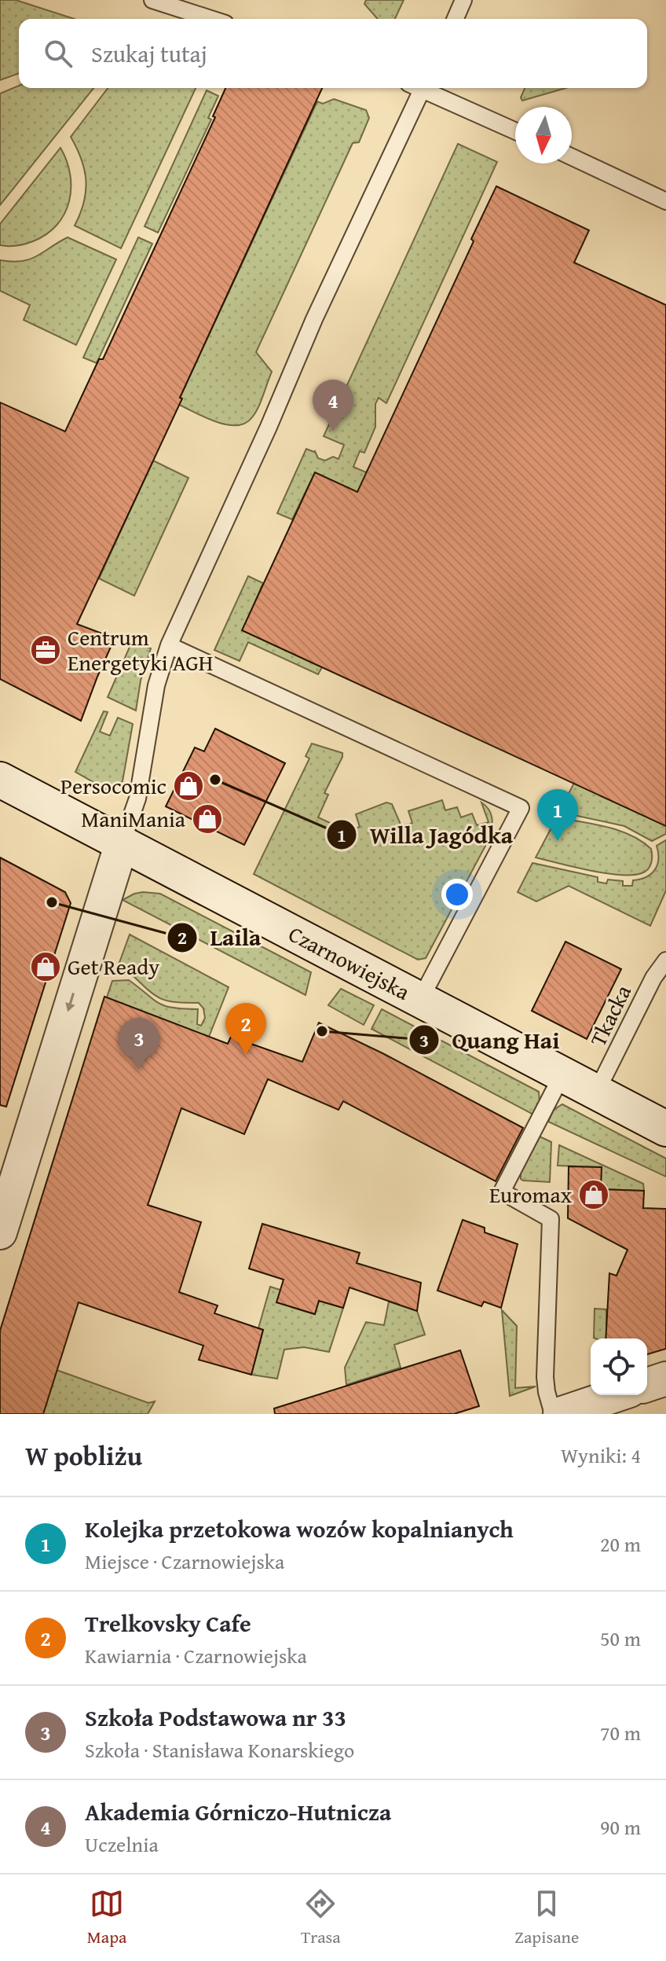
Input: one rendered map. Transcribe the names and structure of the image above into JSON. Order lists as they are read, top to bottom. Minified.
{"streets":{"main road":["Czarnowiejska"],"lane":["Tkacka"]},"crossings":[["Czarnowiejska","Tkacka"]],"places":{"office":["Centrum Energetyki AGH"],"other":["Willa Jagódka","Laila","Quang Hai"],"shop":["Persocomic","ManiMania","Get Ready","Euromax"]},"north":"bottom","page":{"search":"Szukaj tutaj","pins":["4","1","2","3"],"heading":["W pobliżu","Wyniki: 4"],"list":[{"mark":"1","name":"Kolejka przetokowa wozów kopalnianych","note":"Miejsce · Czarnowiejska","value":"20 m"},{"mark":"2","name":"Trelkovsky Cafe","note":"Kawiarnia · Czarnowiejska","value":"50 m"},{"mark":"3","name":"Szkoła Podstawowa nr 33","note":"Szkoła · Stanisława Konarskiego","value":"70 m"},{"mark":"4","name":"Akademia Górniczo-Hutnicza","note":"Uczelnia","value":"90 m"}],"nav":["Mapa","Trasa","Zapisane"]}}
